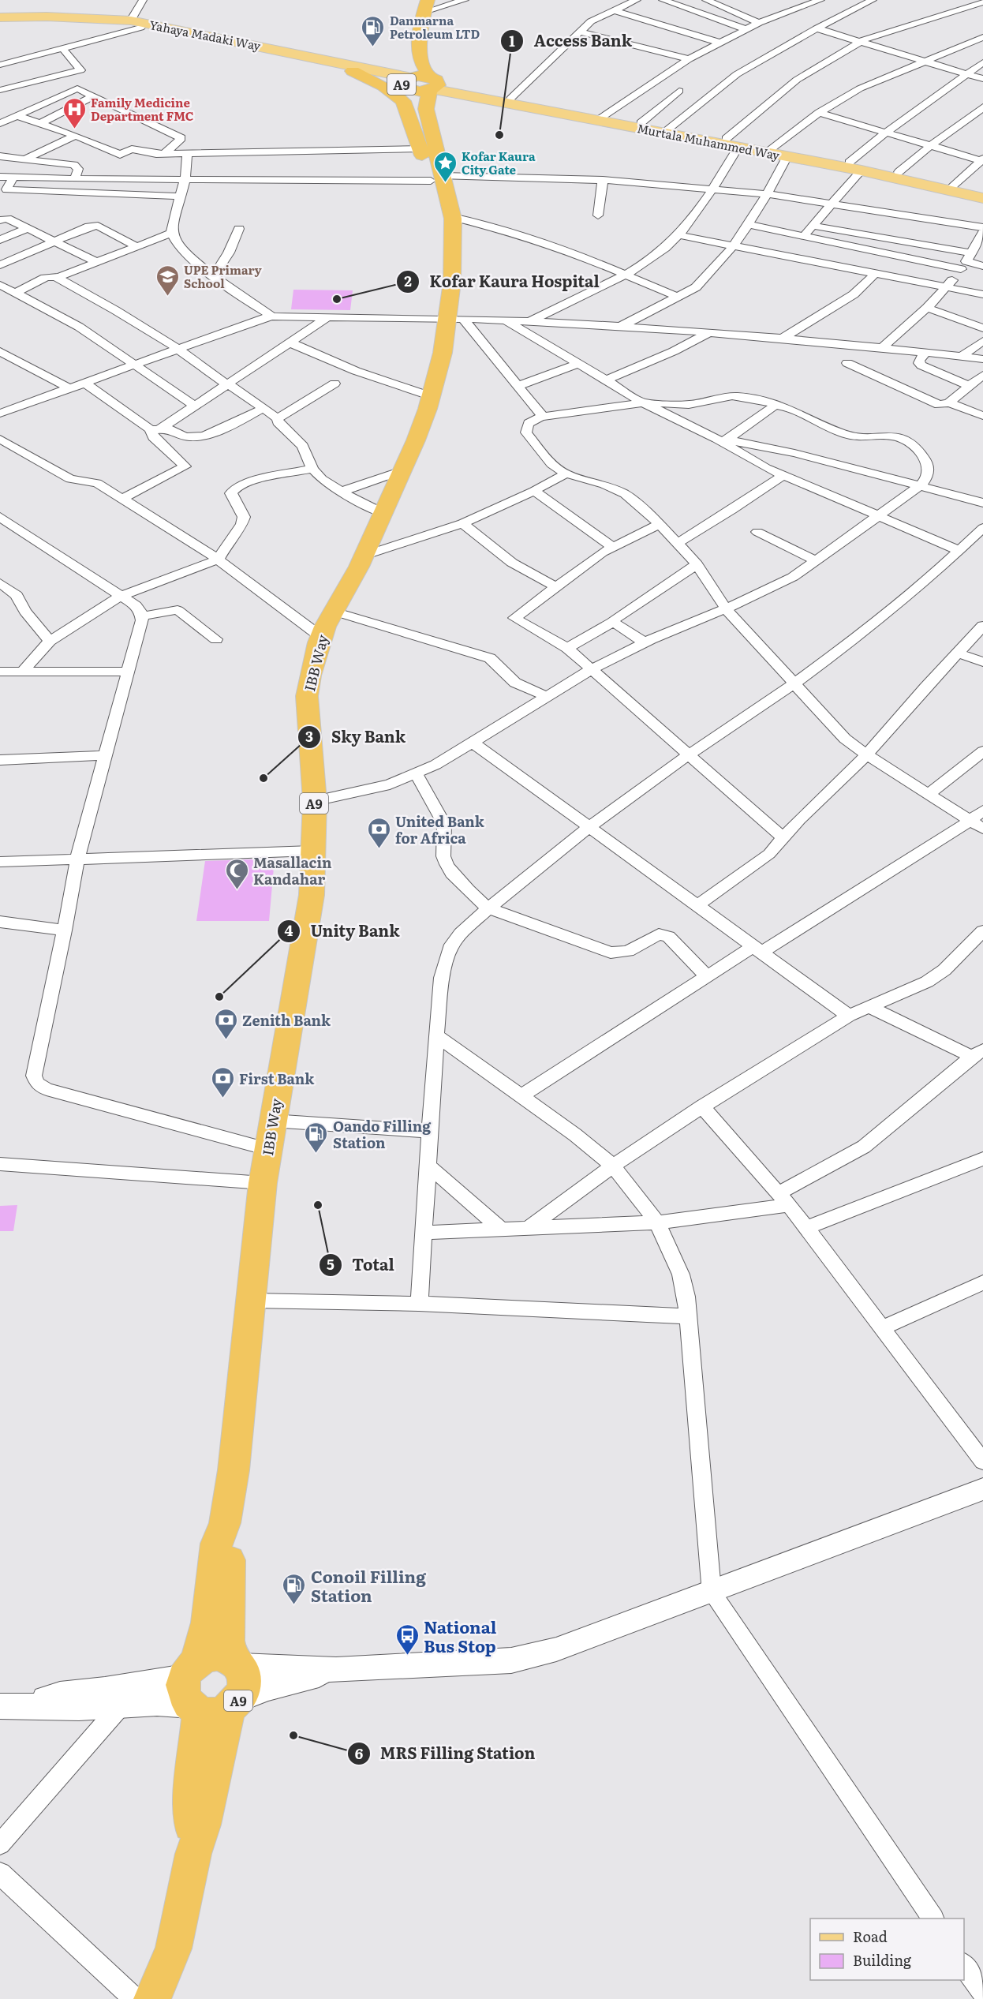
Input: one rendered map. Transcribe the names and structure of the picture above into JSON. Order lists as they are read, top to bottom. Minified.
{"streets":{"highway":["A9","IBB Way"],"main road":["Yahaya Madaki Way","Murtala Muhammed Way"]},"crossings":[["Yahaya Madaki Way","A9"],["Yahaya Madaki Way","IBB Way"],["A9","Murtala Muhammed Way"],["A9","IBB Way"],["Murtala Muhammed Way","IBB Way"]],"places":{"fuel station":["Danmarna Petroleum LTD","Oando Filling Station","Conoil Filling Station"],"hospital":["Family Medicine Department FMC"],"other":["Access Bank","Kofar Kaura Hospital","Sky Bank","Unity Bank","Total","MRS Filling Station"],"place":["Kofar Kaura City Gate"],"school or university":["UPE Primary School"],"bank":["United Bank for Africa","Zenith Bank","First Bank"],"mosque":["Masallacin Kandahar"],"bus stop":["National Bus Stop"]},"legend":["Road","Building"]}
